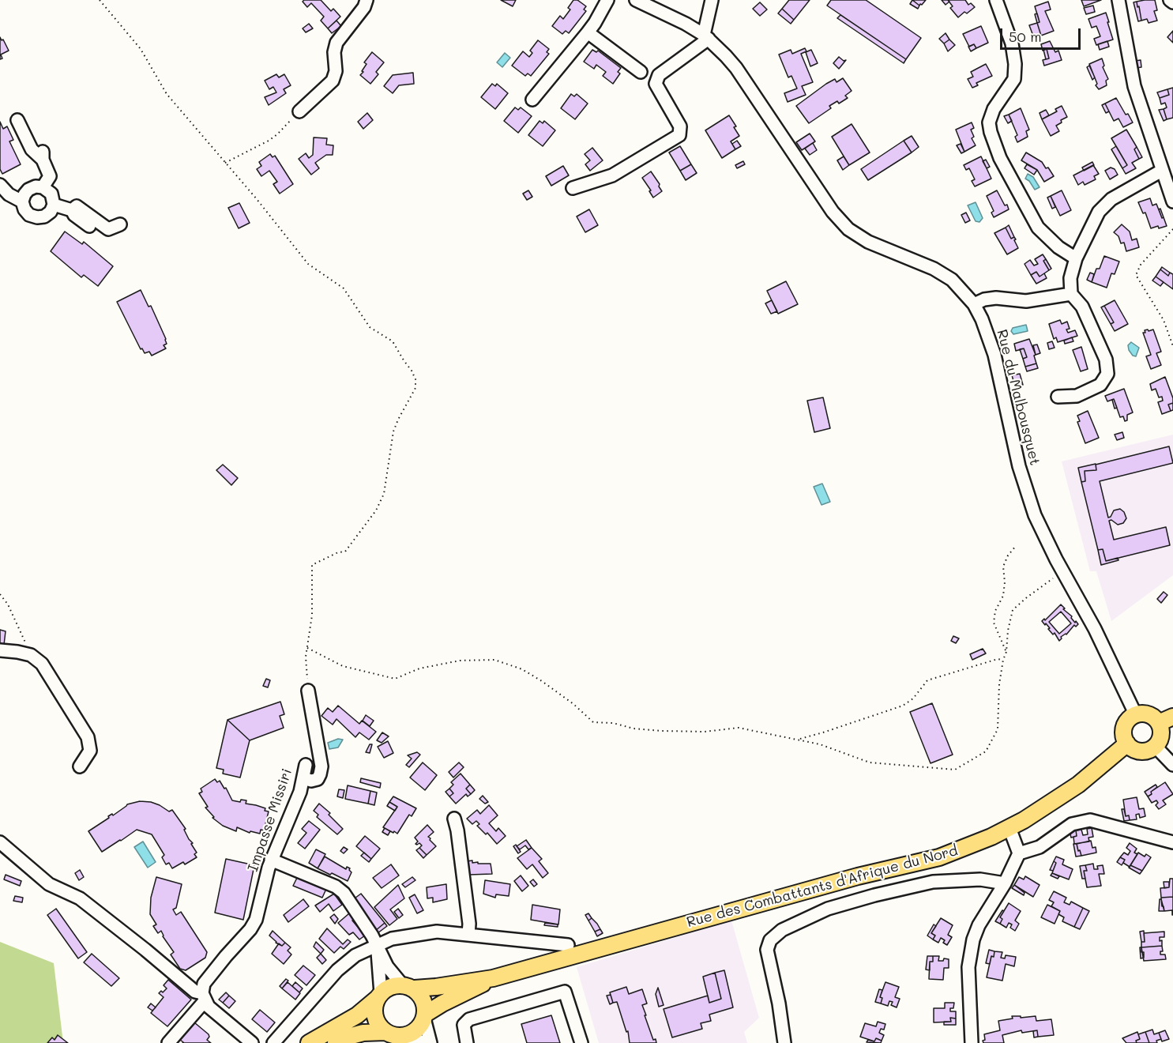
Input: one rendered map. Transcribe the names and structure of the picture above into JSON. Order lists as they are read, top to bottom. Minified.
{"streets":{"main road":["Rue des Combattants d'Afrique du Nord"],"street":["Rue du Malbousquet","Impasse Missiri"]},"crossings":[["Rue du Malbousquet","Rue des Combattants d'Afrique du Nord"]],"scale_bar":"50 m"}
